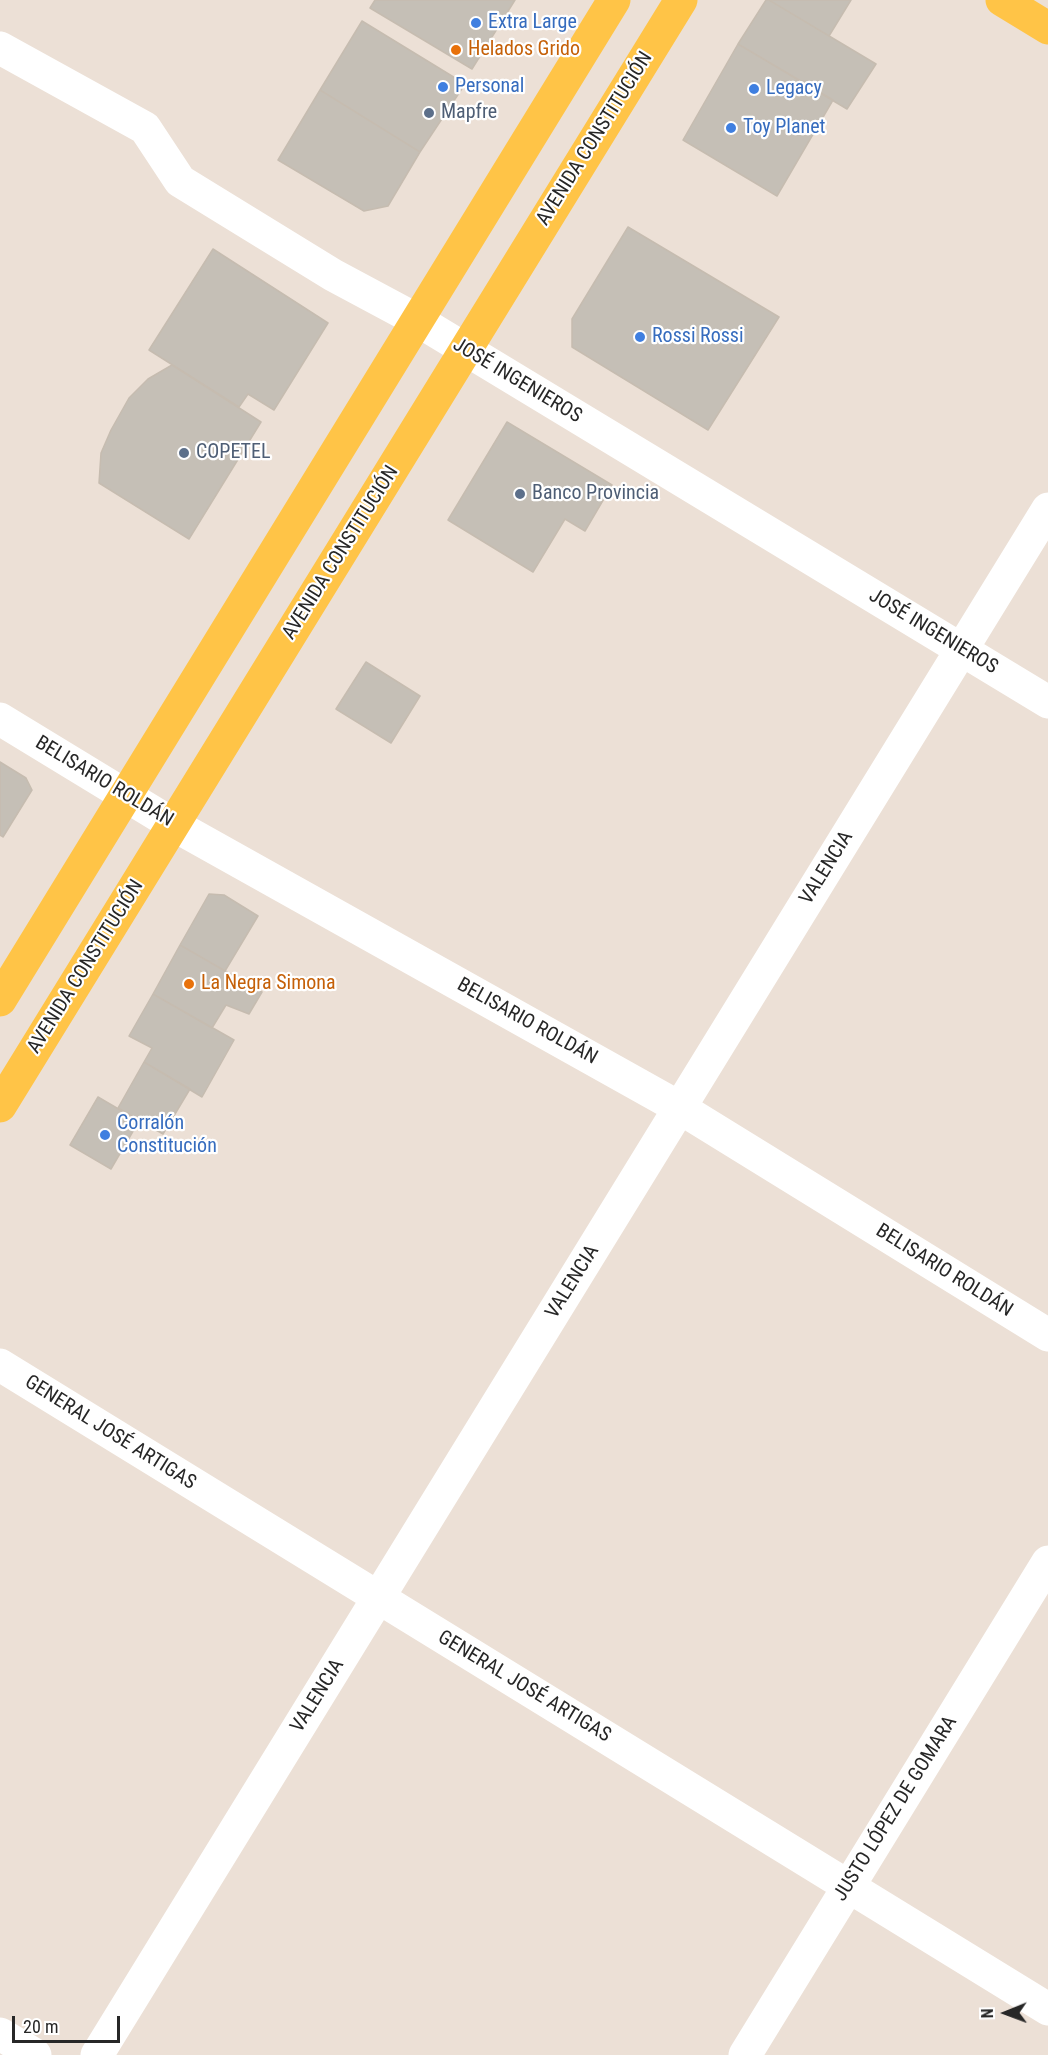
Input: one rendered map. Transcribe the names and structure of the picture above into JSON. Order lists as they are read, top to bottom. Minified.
{"streets":{"main road":["AVENIDA CONSTITUCIÓN"],"street":["JOSÉ INGENIEROS","BELISARIO ROLDÁN","VALENCIA","GENERAL JOSÉ ARTIGAS","JUSTO LÓPEZ DE GOMARA"]},"crossings":[["AVENIDA CONSTITUCIÓN","JOSÉ INGENIEROS"],["AVENIDA CONSTITUCIÓN","BELISARIO ROLDÁN"],["JOSÉ INGENIEROS","VALENCIA"],["BELISARIO ROLDÁN","VALENCIA"],["VALENCIA","GENERAL JOSÉ ARTIGAS"],["GENERAL JOSÉ ARTIGAS","JUSTO LÓPEZ DE GOMARA"]],"places":["Extra Large","Helados Grido","Personal","Legacy","Mapfre","Toy Planet","Rossi Rossi","COPETEL","Banco Provincia","La Negra Simona","Corralón Constitución"],"scale_bar":"20 m","north":"left"}
